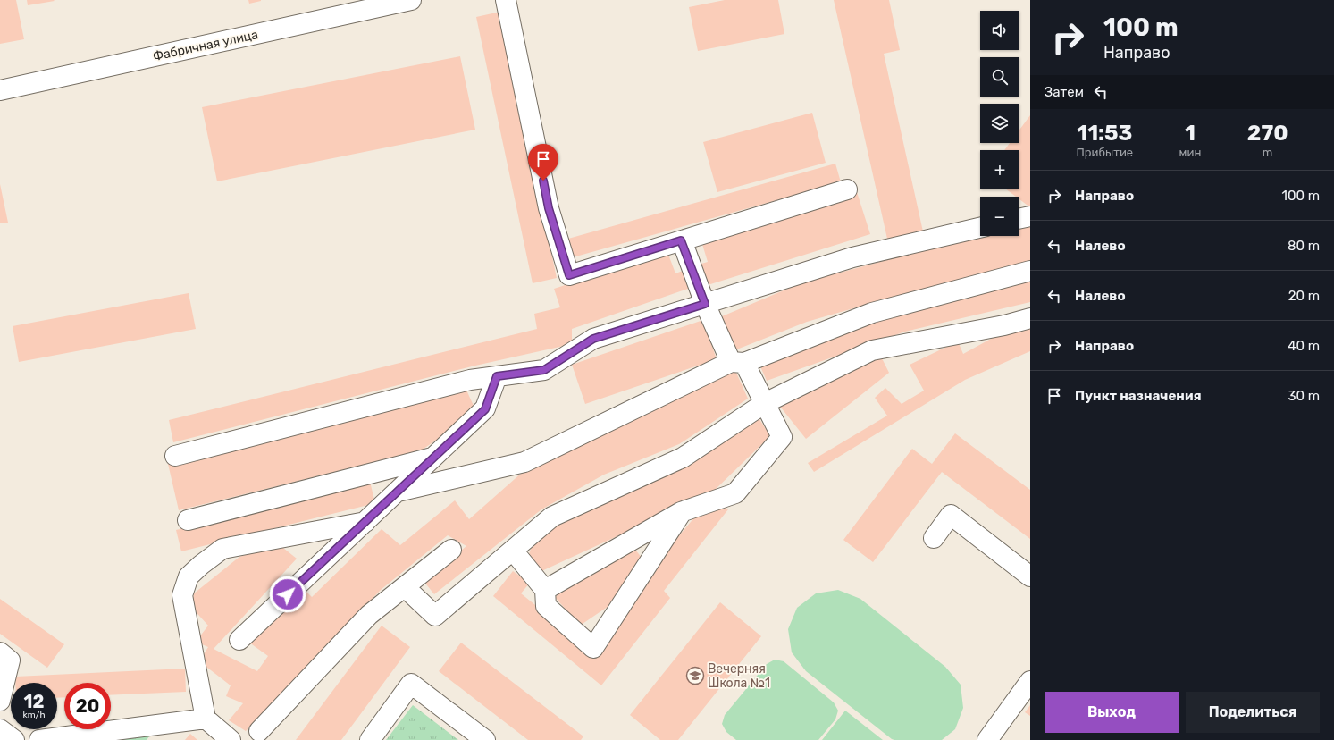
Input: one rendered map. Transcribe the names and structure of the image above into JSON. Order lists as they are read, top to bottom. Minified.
{"streets":{"street":["Фабричная улица"]},"places":{"school or university":["Вечерняя Школа №1"]},"page":{"turn":["100 m","Направо"],"map_buttons":["+","−"],"then":"Затем","eta":["11:53","Прибытие","1","мин","270","m"],"list":[{"name":"Направо","value":"100 m"},{"name":"Налево","value":"80 m"},{"name":"Налево","value":"20 m"},{"name":"Направо","value":"40 m"},{"name":"Пункт назначения","value":"30 m"}],"speed":"12 km/h","limit":"20","buttons":["Выход","Поделиться"]}}
